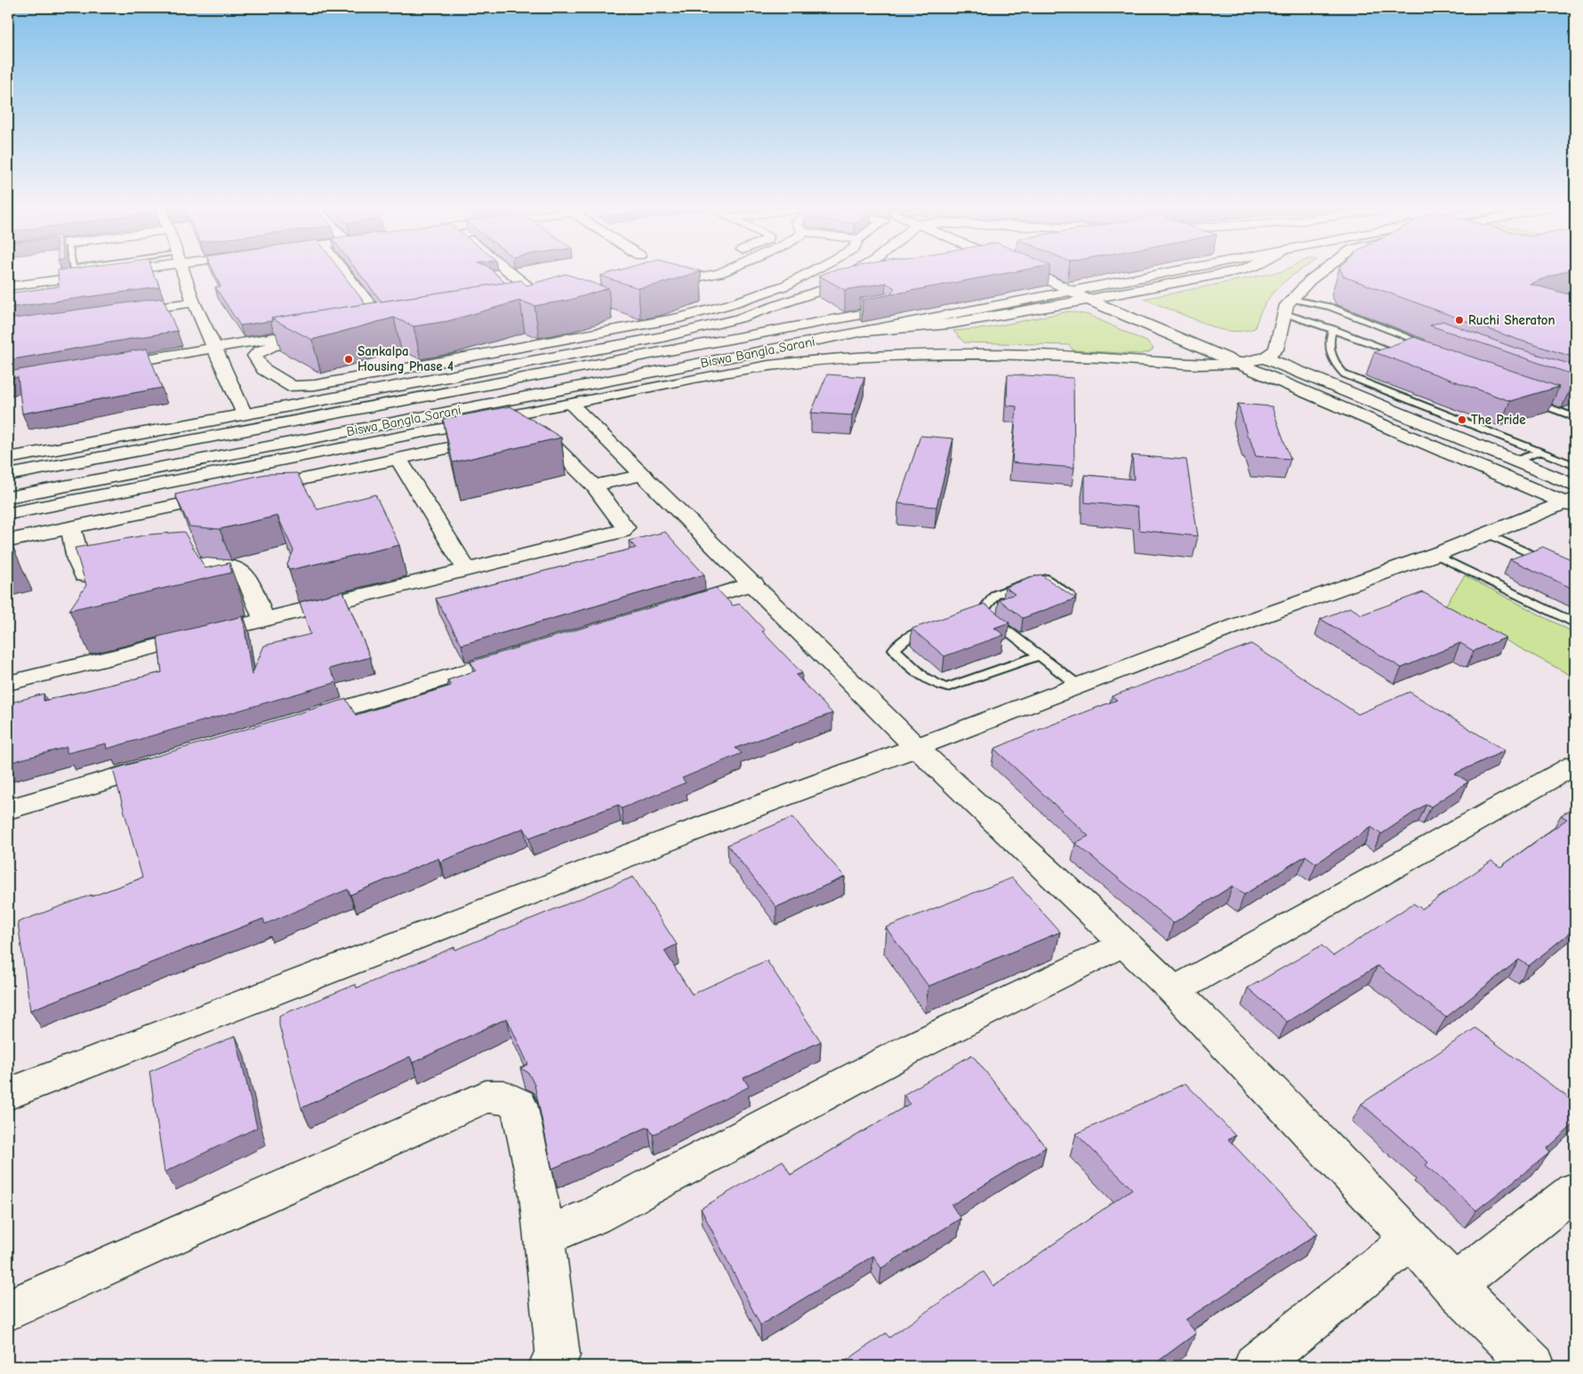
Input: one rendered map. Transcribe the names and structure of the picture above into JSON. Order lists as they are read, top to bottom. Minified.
{"streets":{"street":["Biswa Bangla Sarani"]},"places":["Ruchi Sheraton","Sankalpa Housing Phase 4","The Pride"]}
